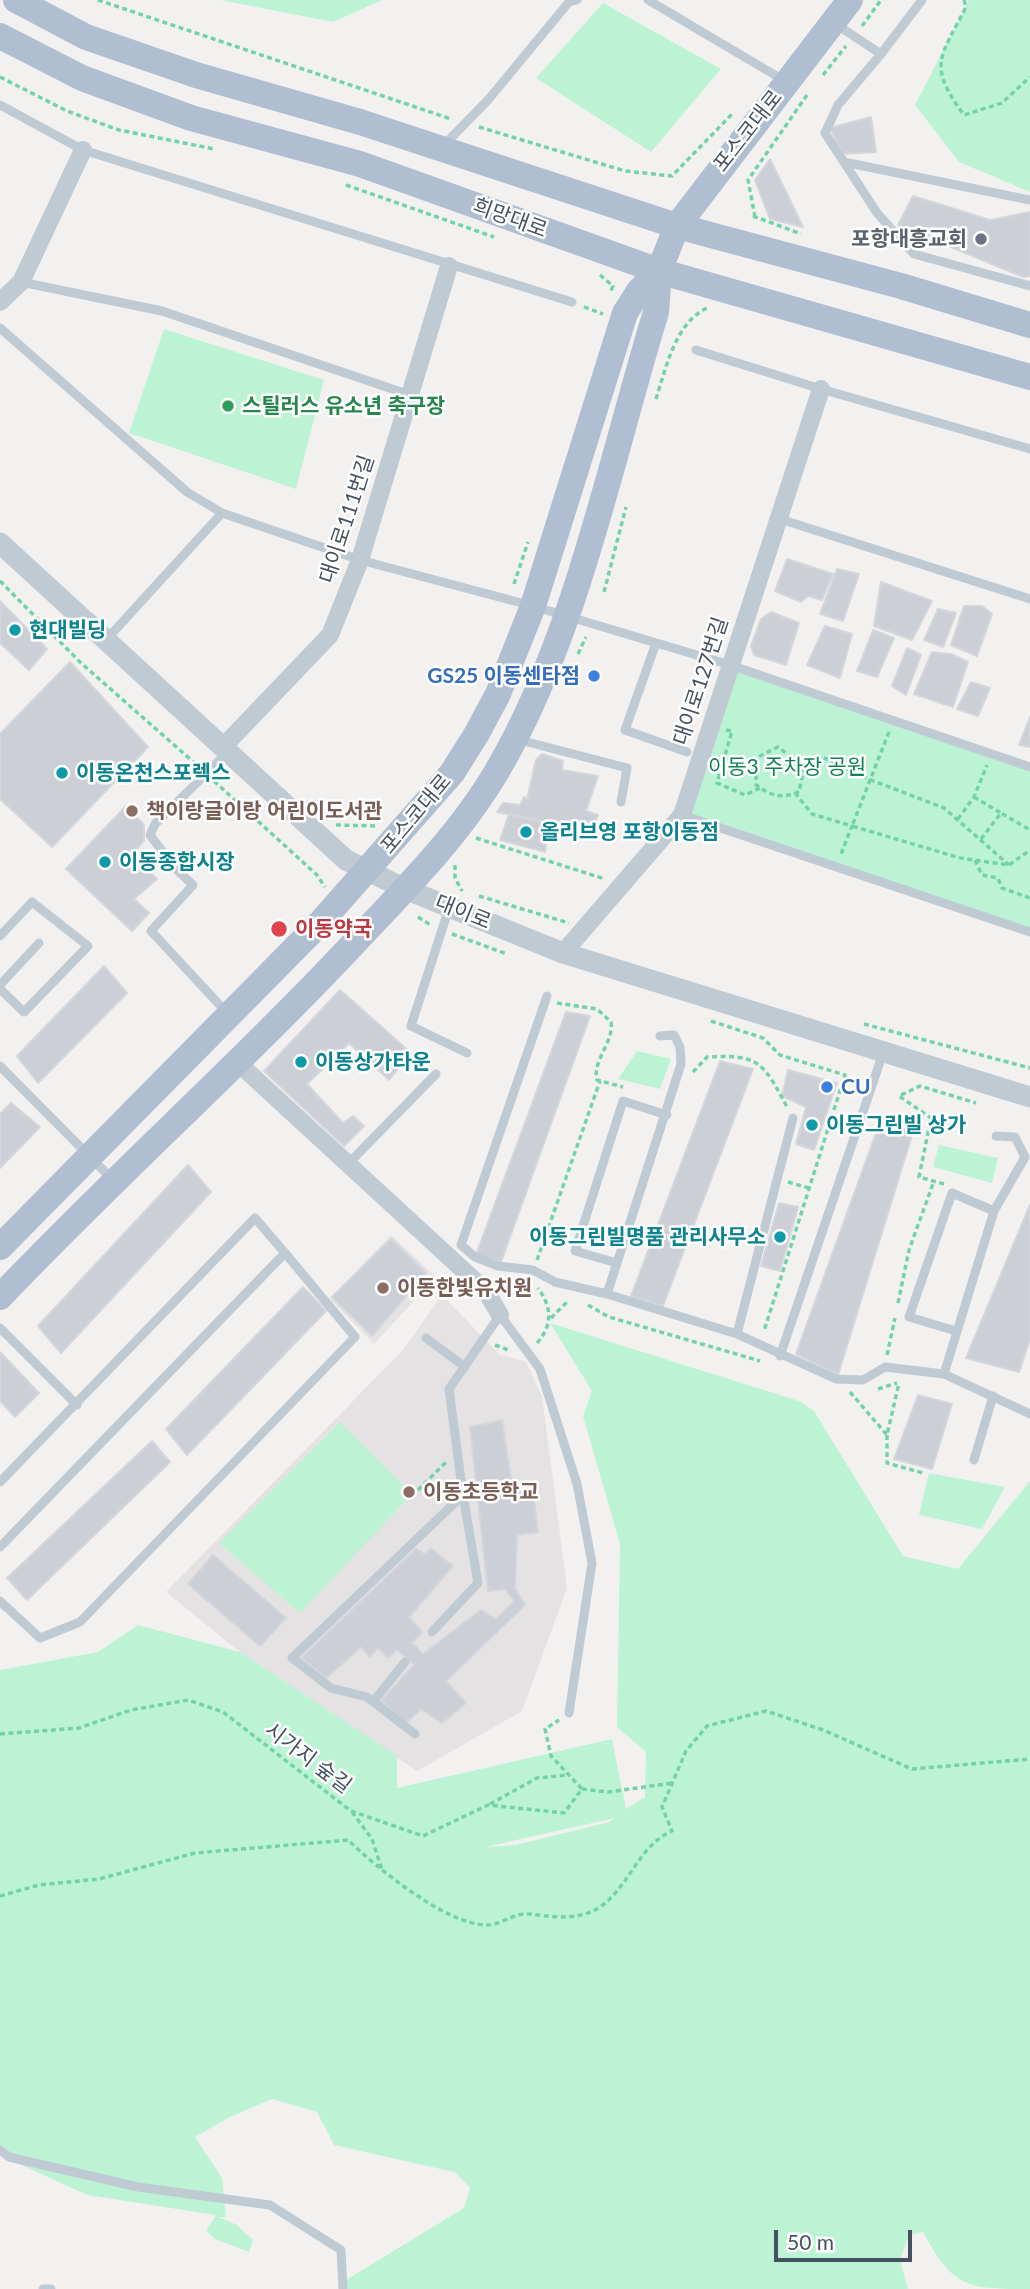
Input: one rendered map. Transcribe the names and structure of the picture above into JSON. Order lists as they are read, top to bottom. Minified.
{"streets":{"main road":["포스코대로","희망대로"],"street":["대이로111번길","대이로127번길","대이로"],"path":["시가지 숲길"]},"crossings":[["포스코대로","희망대로"],["포스코대로","대이로"],["대이로111번길","대이로"],["대이로127번길","대이로"]],"parks":["이동3 주차장 공원"],"places":["포항대흥교회","스틸러스 유소년 축구장","현대빌딩","GS25 이동센타점","이동온천스포렉스","책이랑글이랑 어린이도서관","올리브영 포항이동점","이동종합시장","이동약국","이동상가타운","CU","이동그린빌 상가","이동그린빌명품 관리사무소","이동한빛유치원","이동초등학교"],"scale_bar":"50 m"}
